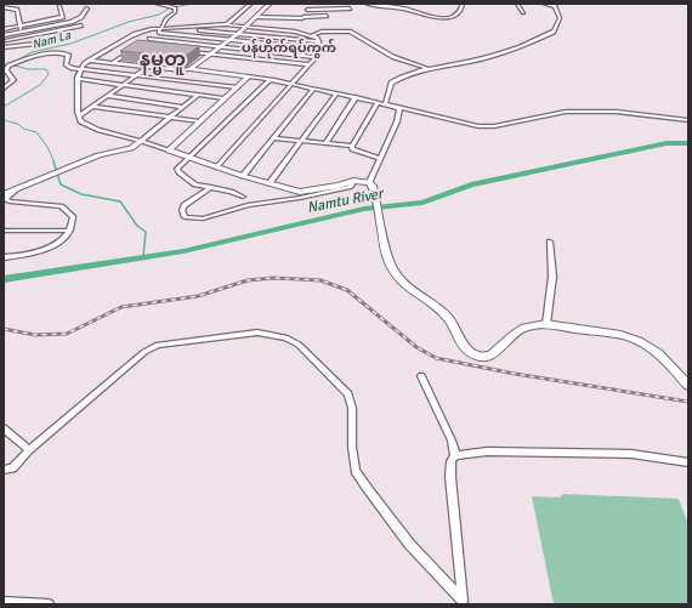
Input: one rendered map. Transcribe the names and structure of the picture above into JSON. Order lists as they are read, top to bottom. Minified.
{"districts":["ပန်ဟိုက်ရပ်ကွက်","နမ္မတူ"],"water":["Nam La","Namtu River"]}
